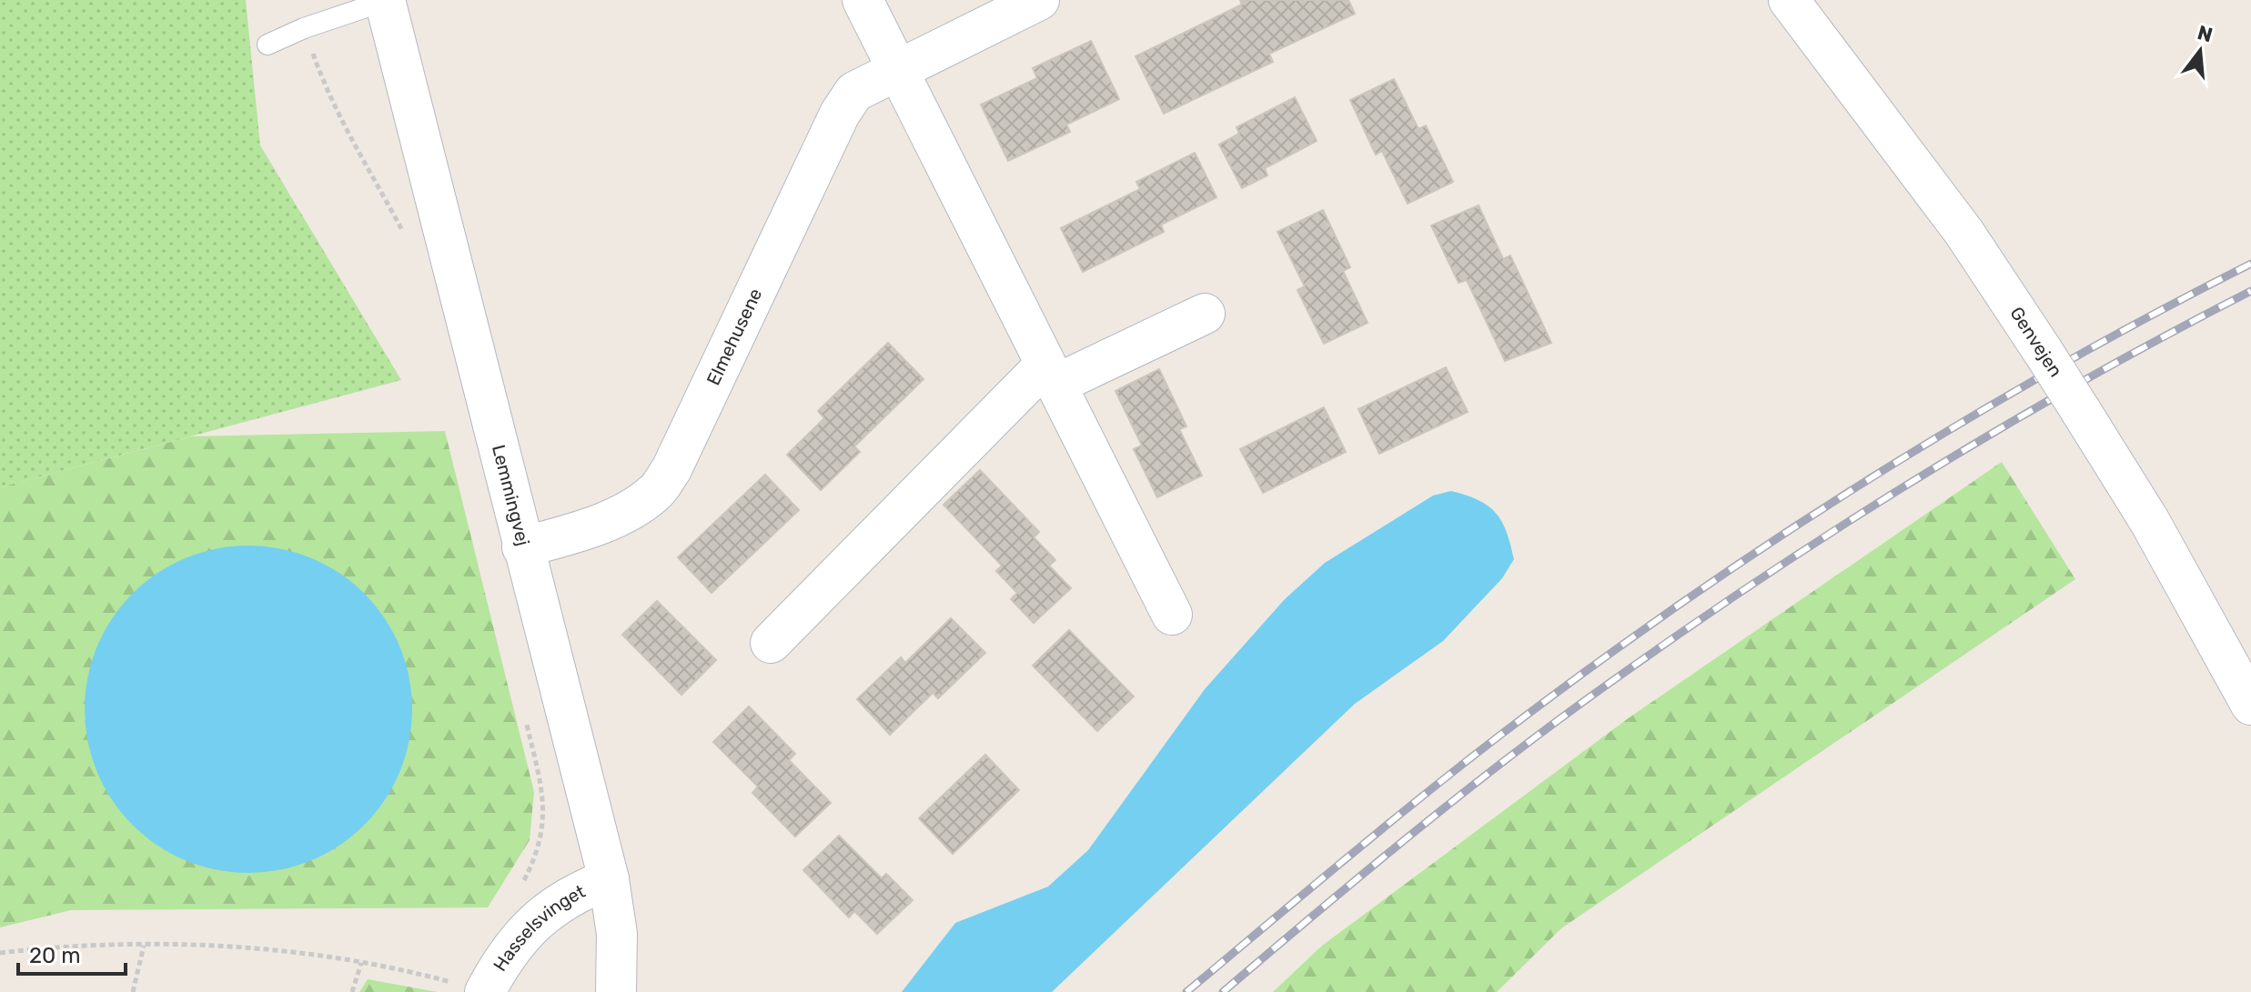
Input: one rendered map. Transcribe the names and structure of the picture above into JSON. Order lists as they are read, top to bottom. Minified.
{"streets":{"street":["Elmehusene","Genvejen","Lemmingvej","Hasselsvinget"]},"crossings":[["Elmehusene","Lemmingvej"],["Lemmingvej","Hasselsvinget"]],"scale_bar":"20 m","north":"top"}
